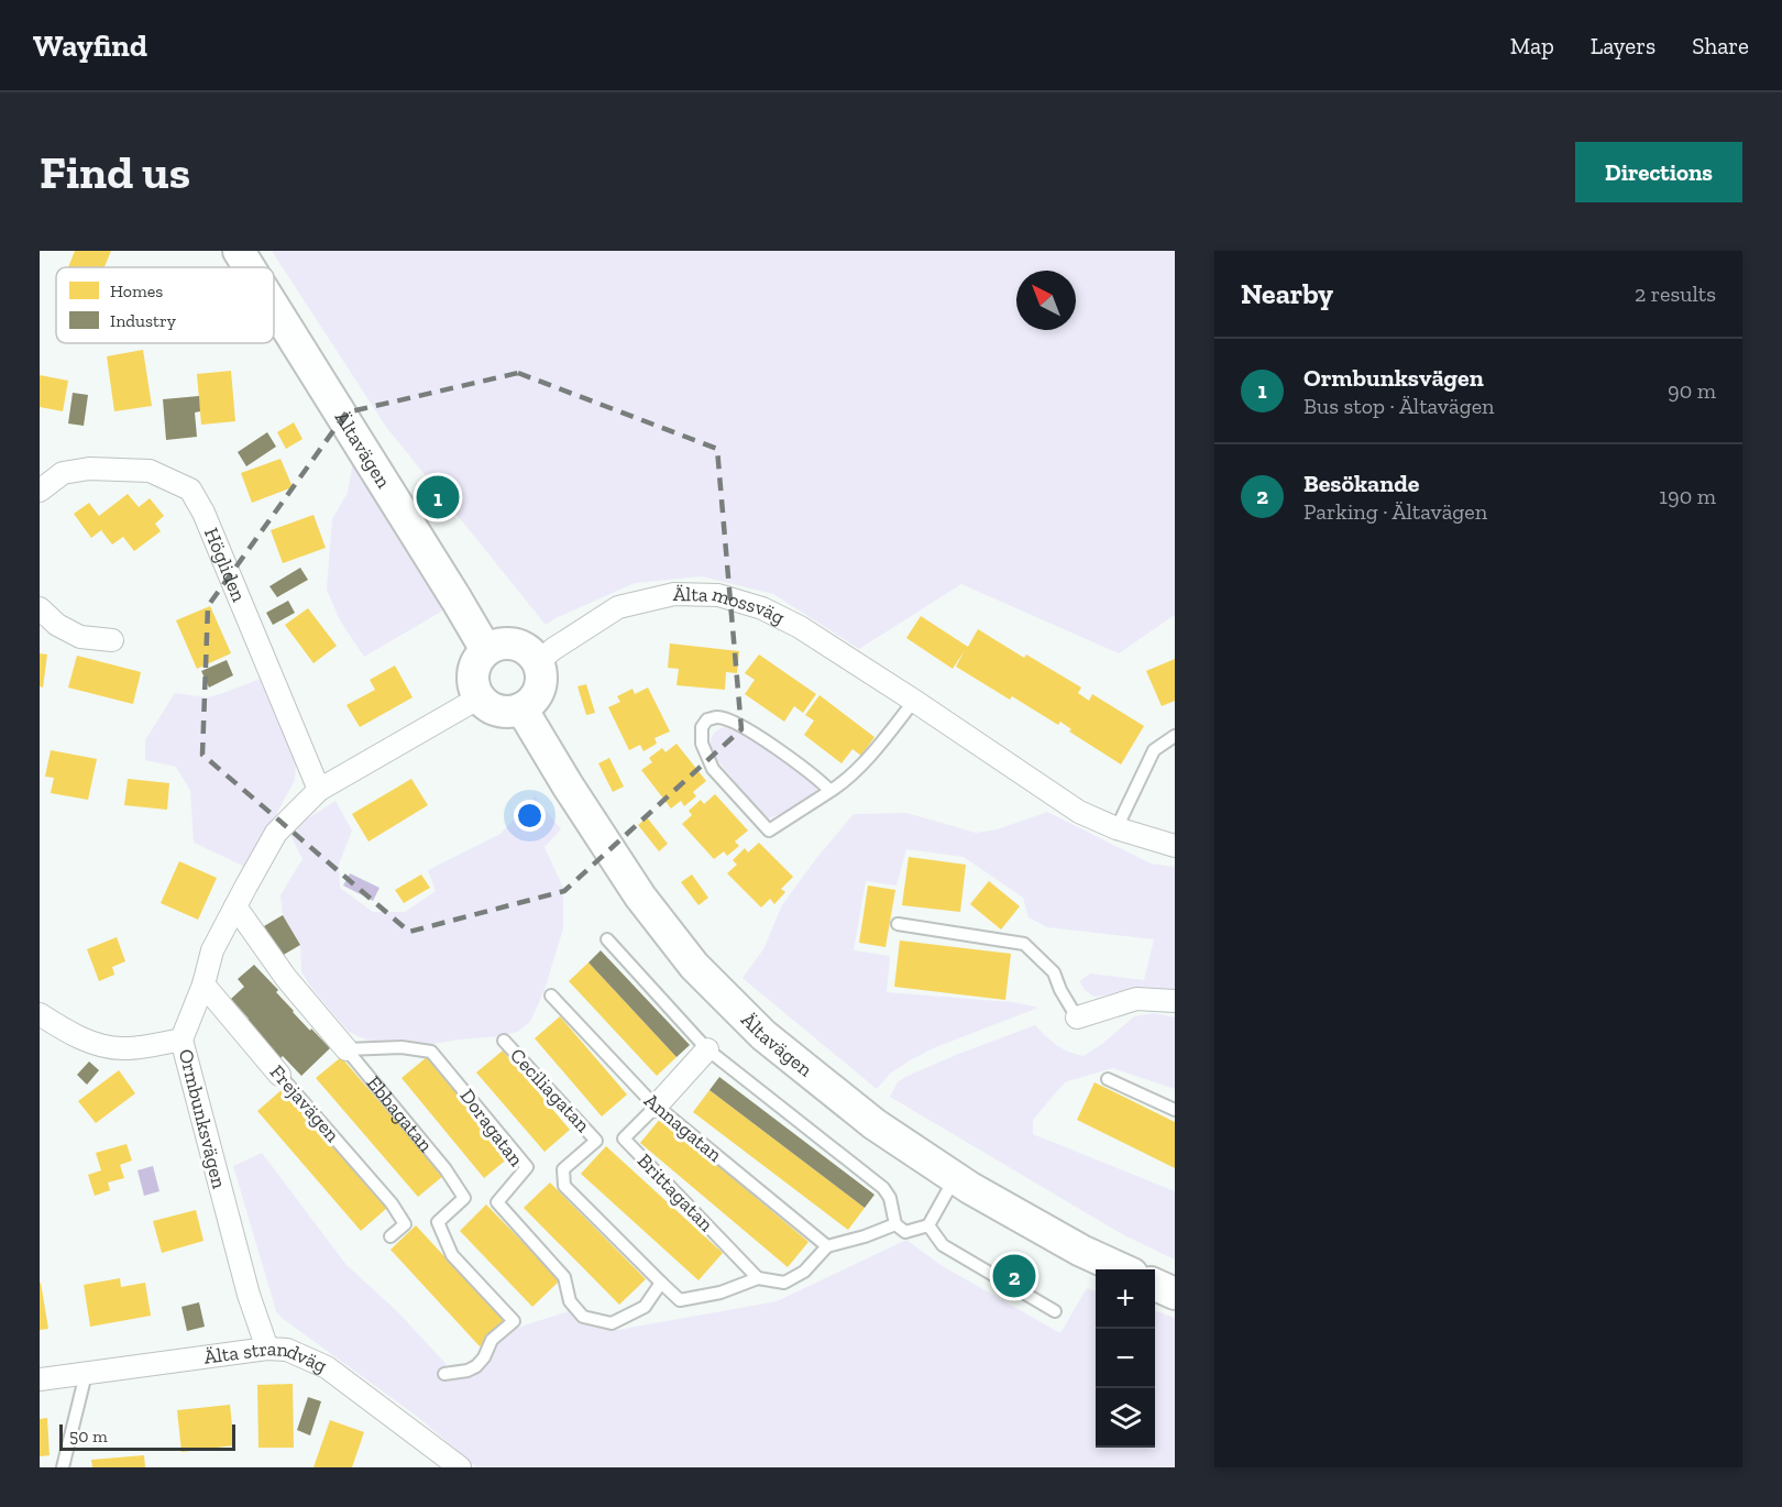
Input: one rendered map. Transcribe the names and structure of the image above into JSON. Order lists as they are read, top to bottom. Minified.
{"streets":{"main road":["Ältavägen"],"street":["Högliden","Älta mossväg","Frejavägen","Ebbagatan","Ormbunksvägen","Älta strandväg"],"lane":["Ceciliagatan","Doragatan","Annagatan","Brittagatan"]},"crossings":[["Ältavägen","Älta mossväg"],["Ältavägen","Ormbunksvägen"],["Högliden","Ormbunksvägen"],["Älta mossväg","Ormbunksvägen"],["Ceciliagatan","Doragatan"],["Frejavägen","Ormbunksvägen"],["Ebbagatan","Ormbunksvägen"],["Ebbagatan","Doragatan"],["Ormbunksvägen","Älta strandväg"],["Annagatan","Brittagatan"]],"legend":["Homes","Industry"],"scale_bar":"50 m","north":"top left","page":{"header":"Wayfind","nav":["Map","Layers","Share"],"buttons":"Directions","title":"Find us","heading":["Nearby","2 results"],"list":[{"mark":"1","name":"Ormbunksvägen","note":"Bus stop · Ältavägen","value":"90 m"},{"mark":"2","name":"Besökande","note":"Parking · Ältavägen","value":"190 m"}],"pins":["1","2"],"map_buttons":["+","−"],"scale":"50 m"}}
